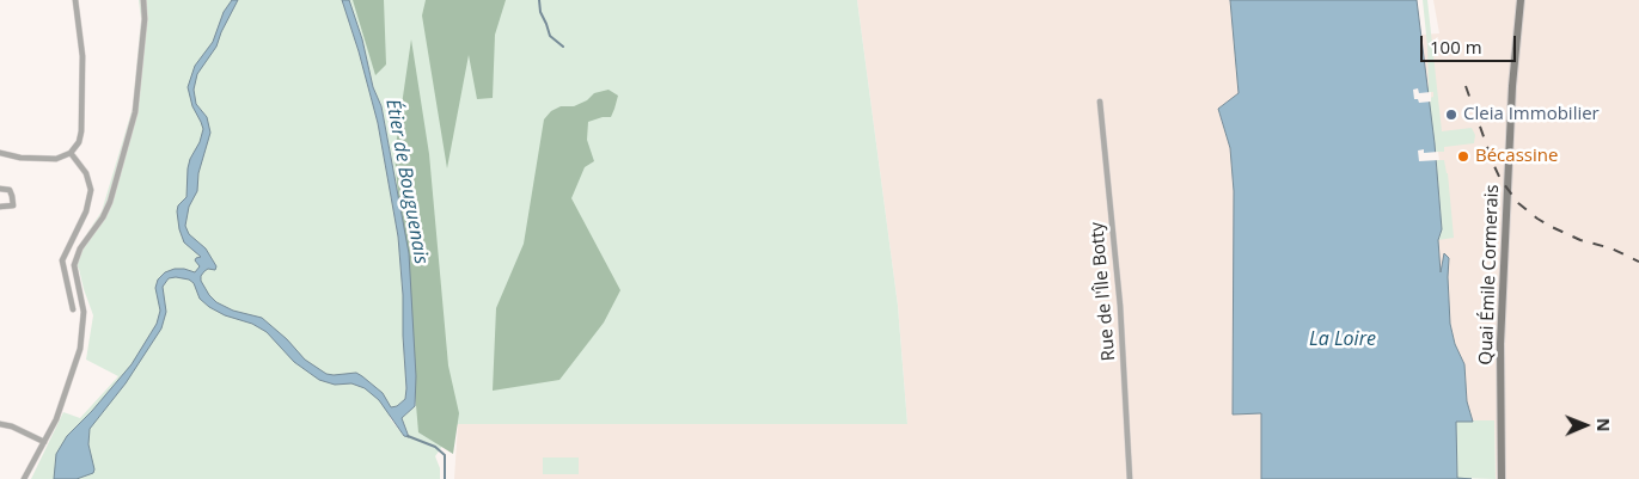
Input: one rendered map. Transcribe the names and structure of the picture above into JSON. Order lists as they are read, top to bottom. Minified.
{"streets":{"main road":["Quai Émile Cormerais"],"street":["Rue de l'Île Botty"]},"water":["Étier de Bouguenais","La Loire"],"places":["Cleia Immobilier","Bécassine"],"scale_bar":"100 m","north":"right"}
